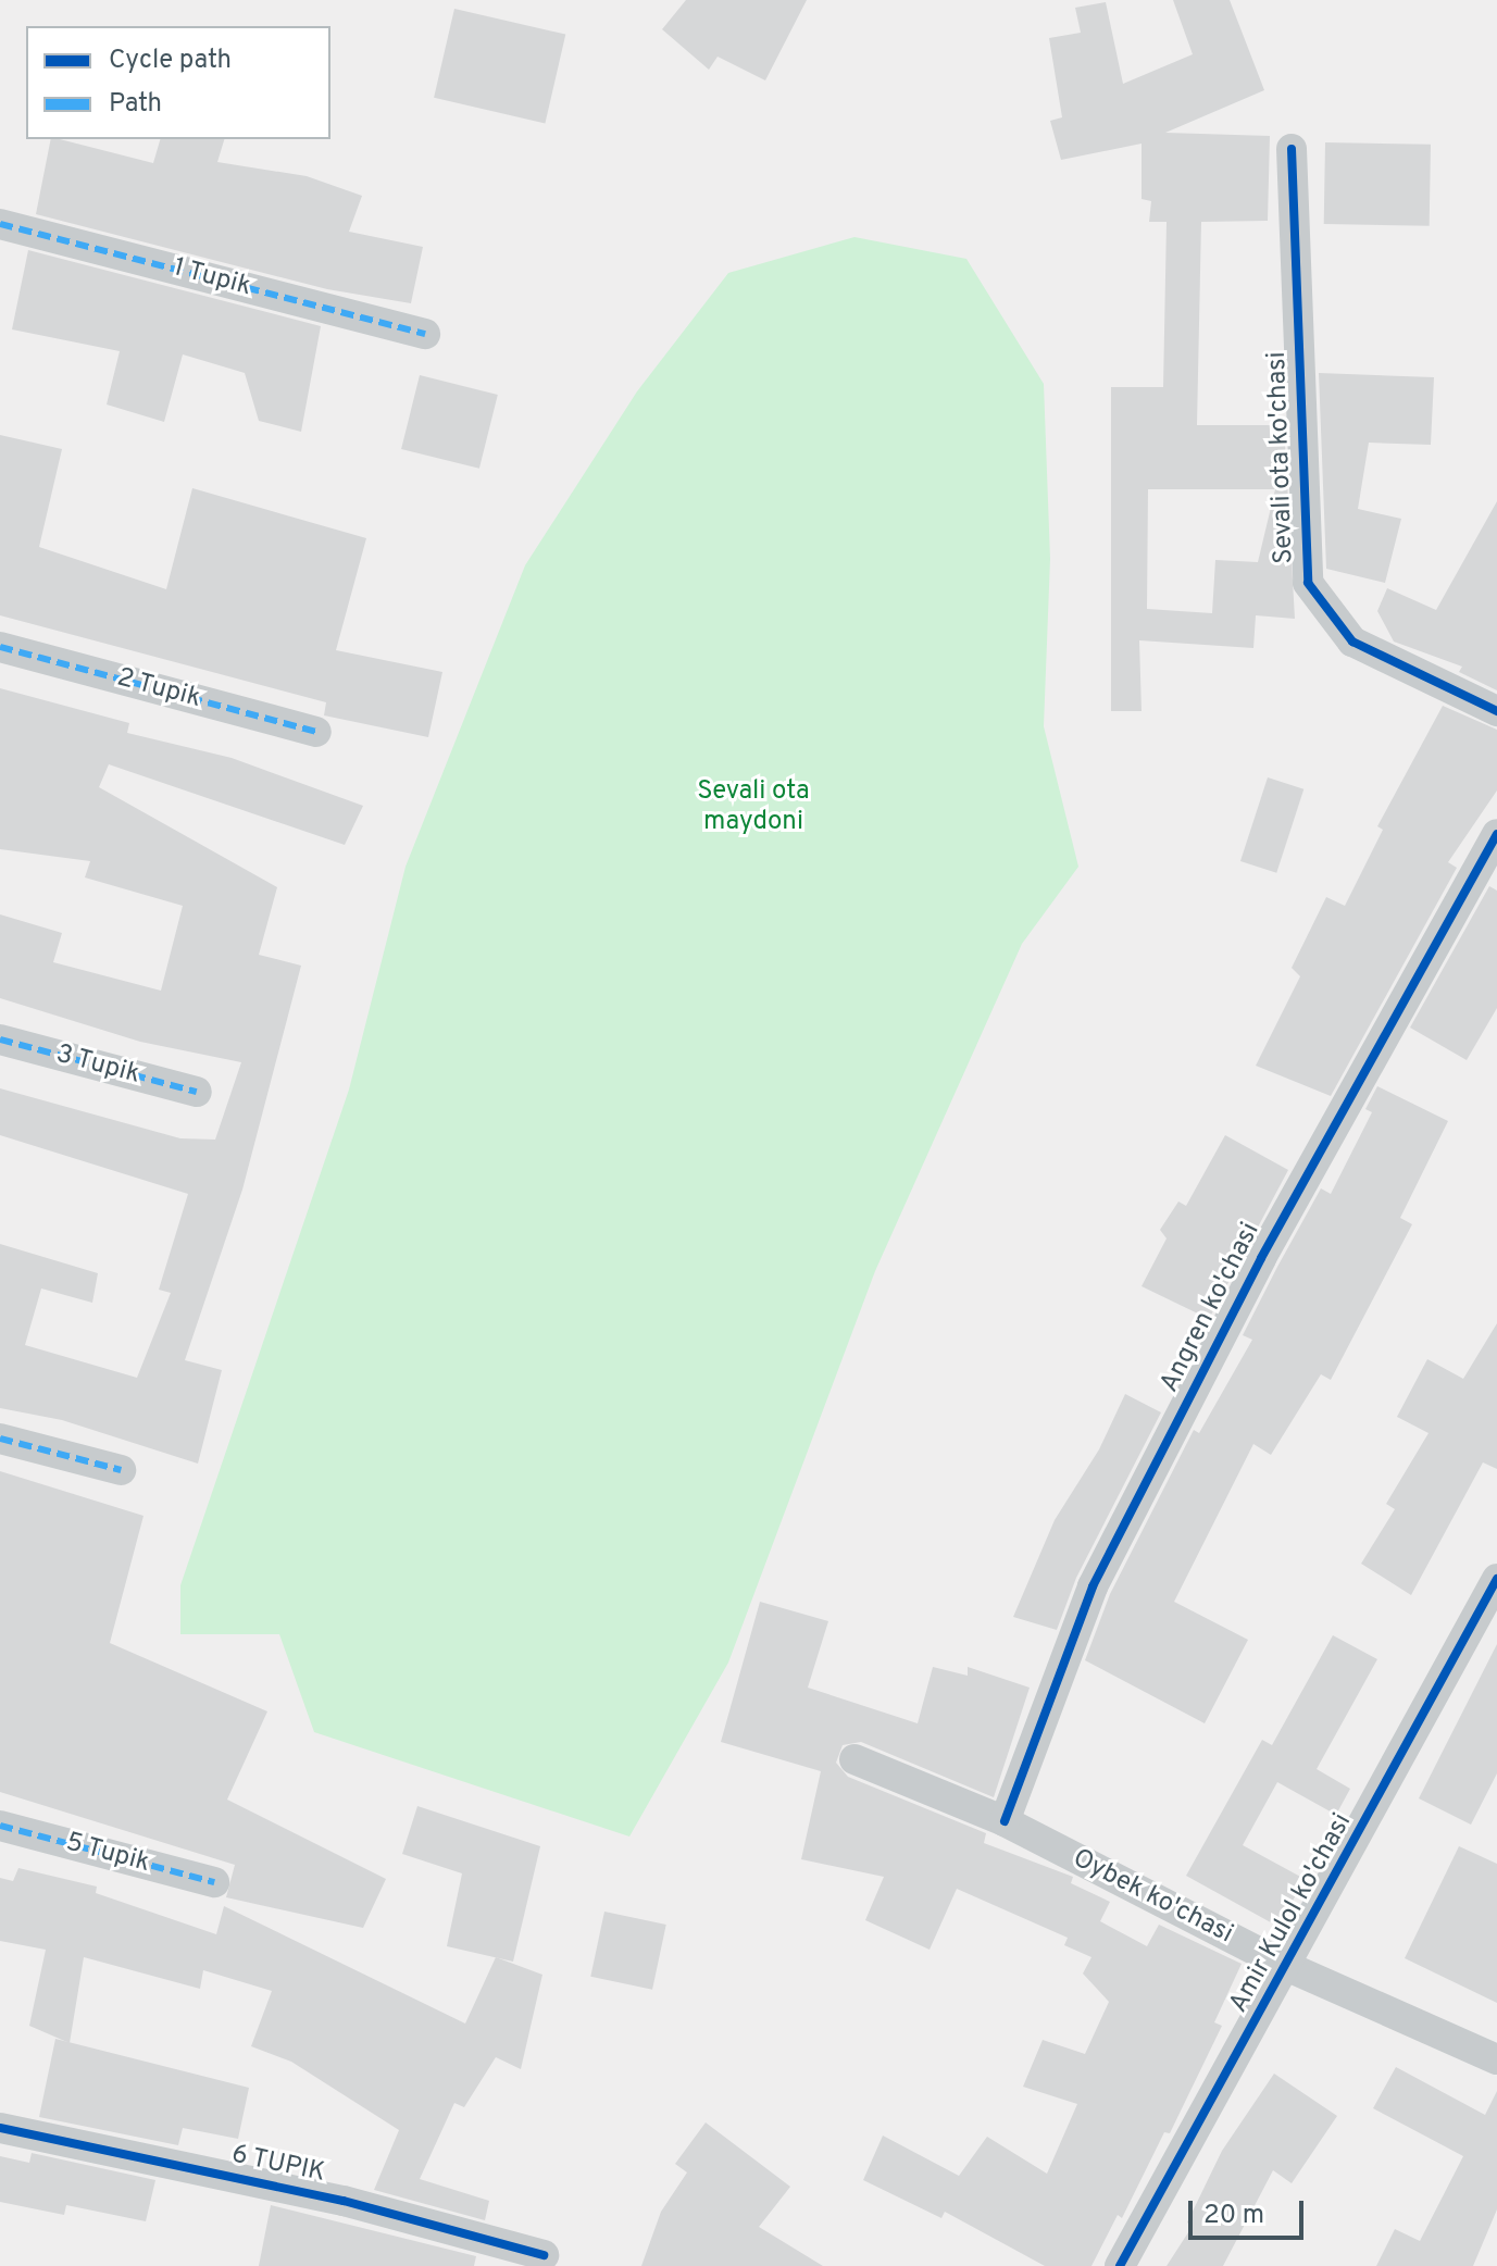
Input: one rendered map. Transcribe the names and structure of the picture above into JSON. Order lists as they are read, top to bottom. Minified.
{"streets":{"street":["1 Tupik","Sevali ota ko'chasi","2 Tupik","3 Tupik","Angren ko'chasi","5 Tupik","Oybek ko'chasi","Amir Kulol ko'chasi","6 TUPIK"]},"crossings":[["Angren ko'chasi","Oybek ko'chasi"],["Oybek ko'chasi","Amir Kulol ko'chasi"]],"parks":["Sevali ota maydoni"],"legend":["Cycle path","Path"],"scale_bar":"20 m"}
